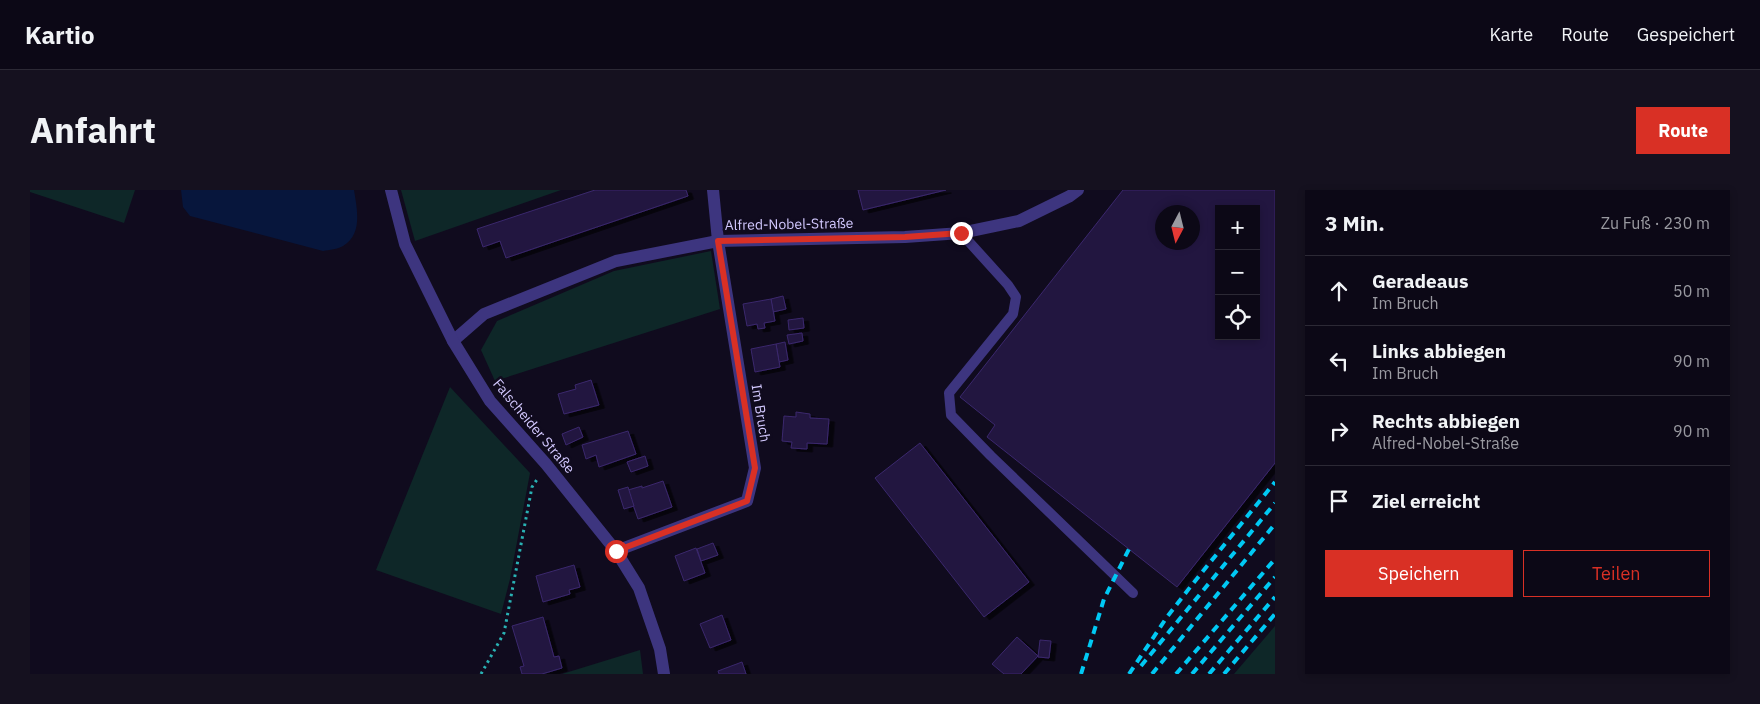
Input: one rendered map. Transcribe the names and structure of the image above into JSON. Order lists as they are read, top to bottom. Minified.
{"streets":{"street":["Alfred-Nobel-Straße","Im Bruch","Falscheider Straße"]},"crossings":[["Alfred-Nobel-Straße","Im Bruch"],["Alfred-Nobel-Straße","Falscheider Straße"],["Im Bruch","Falscheider Straße"]],"north":"bottom","page":{"header":"Kartio","nav":["Karte","Route","Gespeichert"],"title":"Anfahrt","buttons":["Route",["Speichern","Teilen"]],"heading":["3 Min.","Zu Fuß · 230 m"],"map_buttons":["+","−"],"list":[["Geradeaus","Im Bruch","50 m"],["Links abbiegen","Im Bruch","90 m"],["Rechts abbiegen","Alfred-Nobel-Straße","90 m"],"Ziel erreicht"]}}
